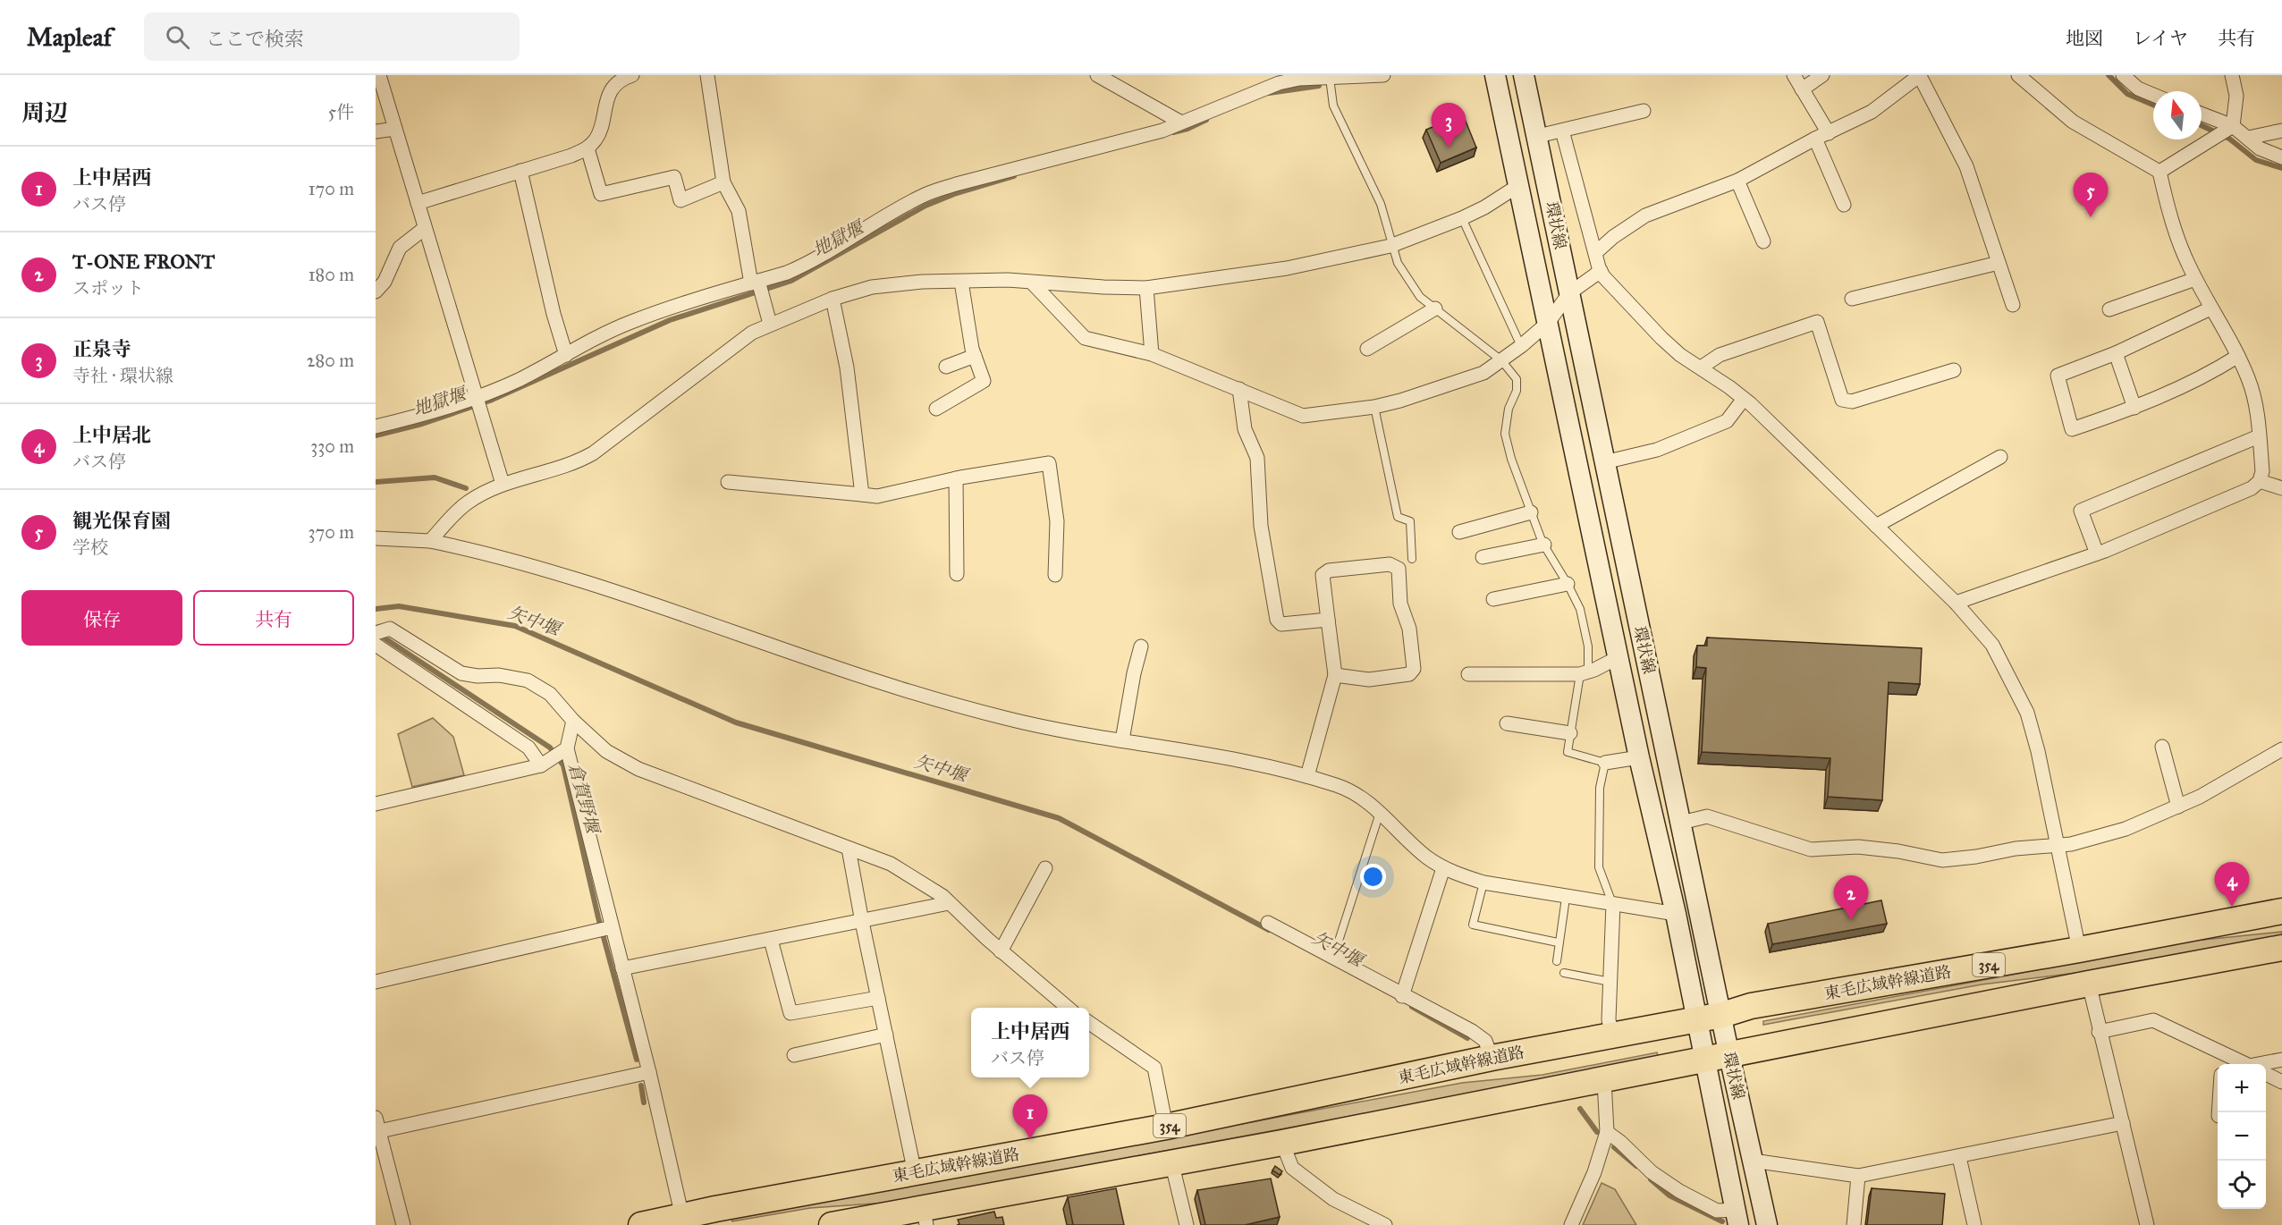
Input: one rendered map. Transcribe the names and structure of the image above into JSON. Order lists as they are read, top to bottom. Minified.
{"streets":{"highway":["354","東毛広域幹線道路"],"street":["環状線"]},"crossings":[["環状線","354"],["環状線","東毛広域幹線道路"]],"water":["地獄堰","矢中堰","倉賀野堰"],"north":"top","page":{"header":"Mapleaf","search":"ここで検索","nav":["地図","レイヤ","共有"],"heading":["周辺","5件"],"pins":["3","5","4","2","1"],"list":[{"mark":"1","name":"上中居西","note":"バス停","value":"170 m"},{"mark":"2","name":"T-ONE FRONT","note":"スポット","value":"180 m"},{"mark":"3","name":"正泉寺","note":"寺社 · 環状線","value":"280 m"},{"mark":"4","name":"上中居北","note":"バス停","value":"330 m"},{"mark":"5","name":"観光保育園","note":"学校","value":"370 m"}],"buttons":["保存","共有"],"popup":["上中居西","バス停"],"map_buttons":["+","−"]}}
